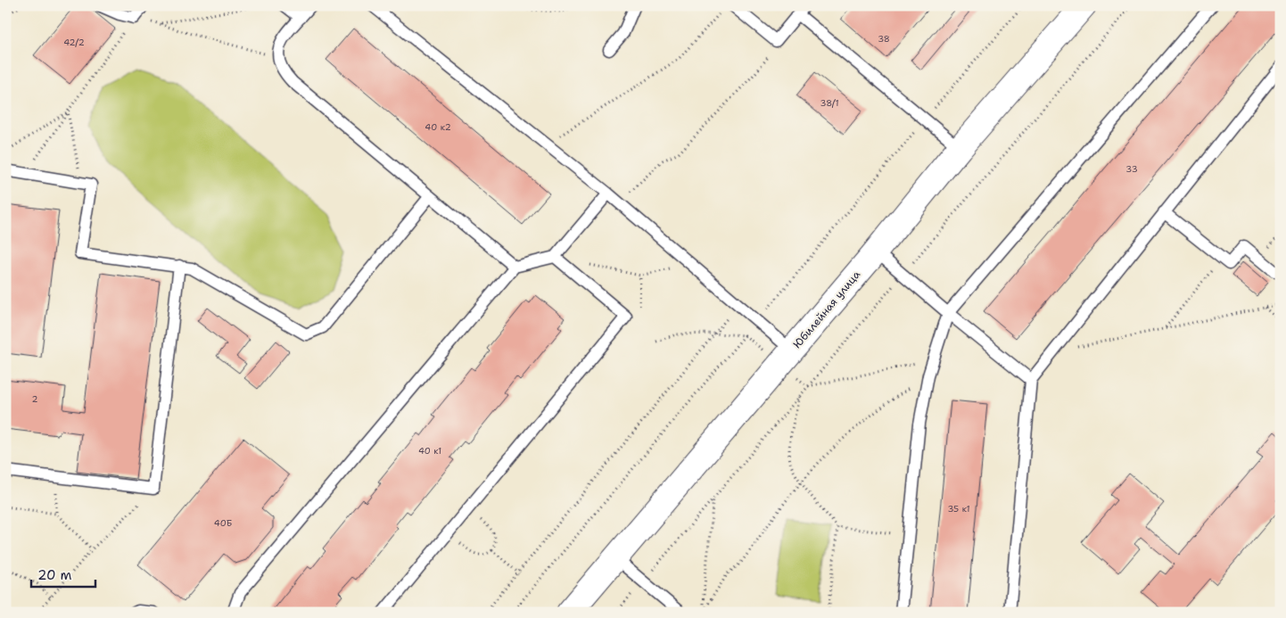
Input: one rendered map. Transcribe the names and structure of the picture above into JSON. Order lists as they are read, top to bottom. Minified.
{"streets":{"street":["Юбилейная улица"]},"house_numbers":["38","42/2","38/1","40 к2","33","2","40 к1","35 к1","40Б"],"scale_bar":"20 m"}
